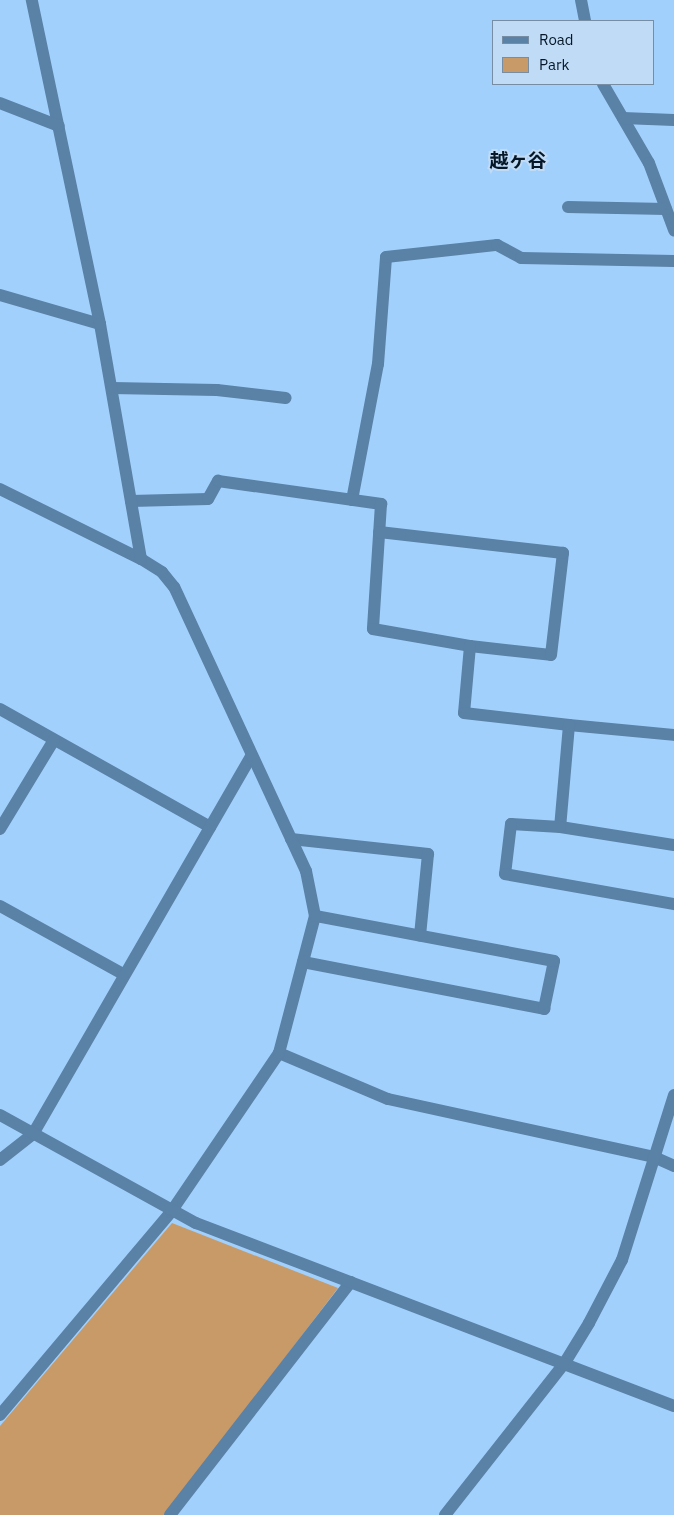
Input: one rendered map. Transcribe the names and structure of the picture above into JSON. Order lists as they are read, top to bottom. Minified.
{"districts":["越ヶ谷"],"legend":["Road","Park"]}
